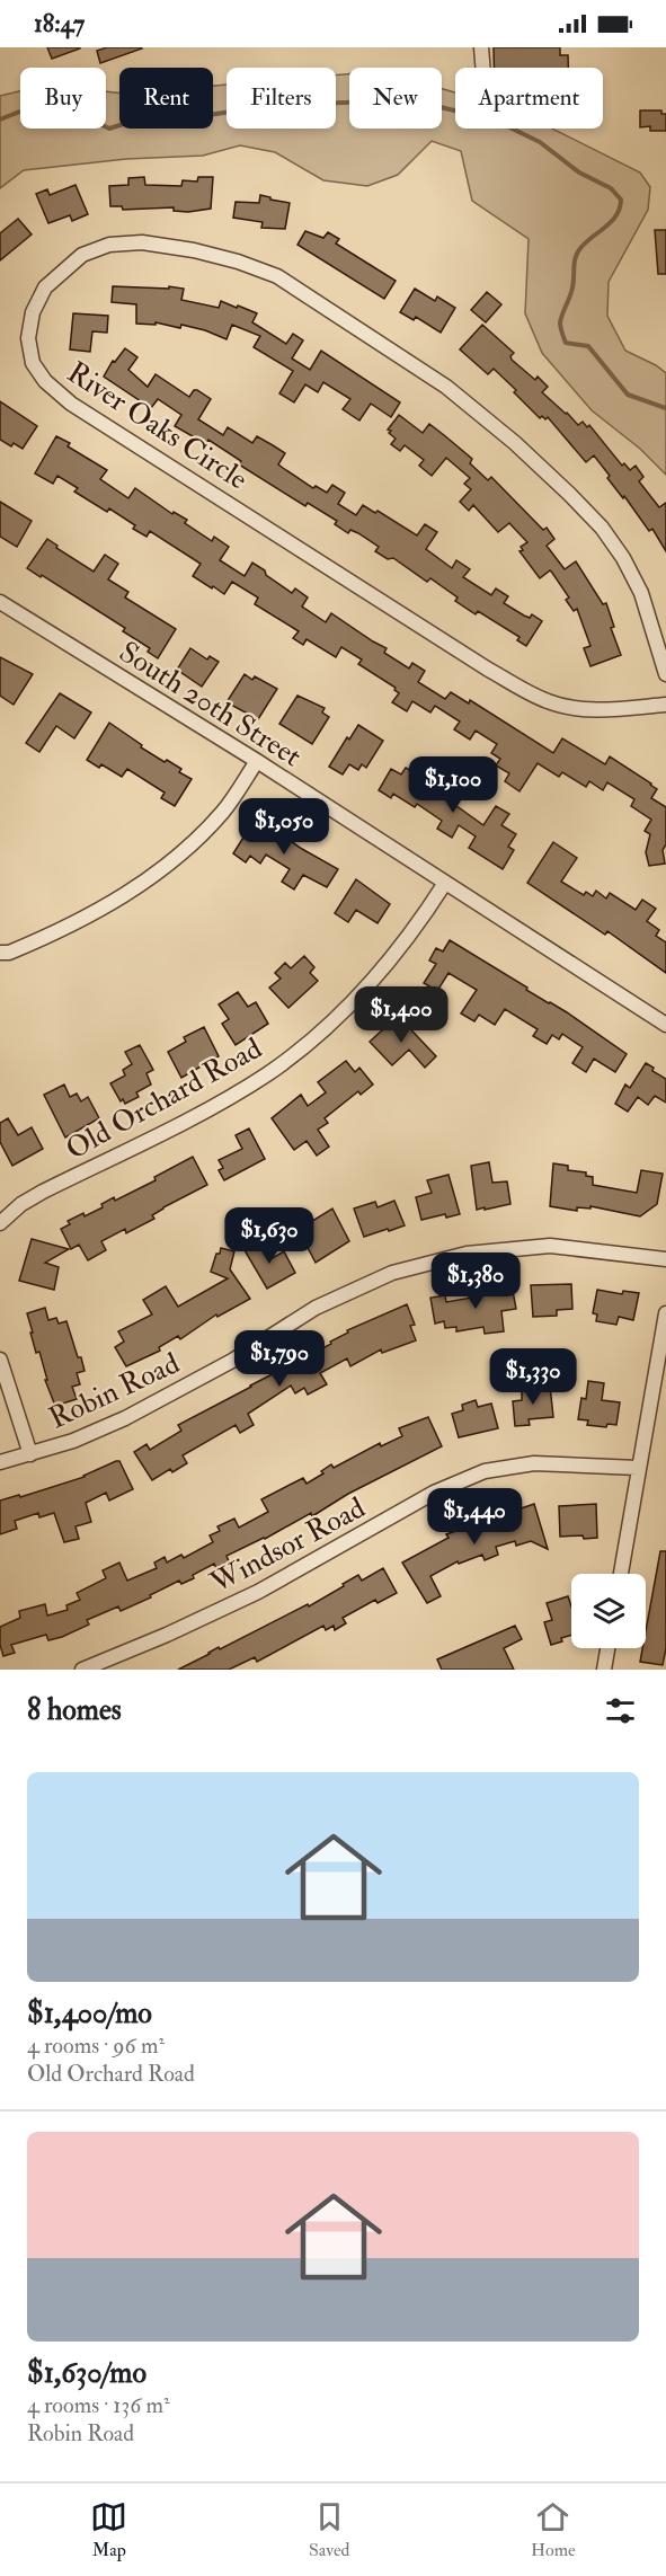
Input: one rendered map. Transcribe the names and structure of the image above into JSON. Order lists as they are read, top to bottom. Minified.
{"streets":{"street":["River Oaks Circle","South 20th Street","Old Orchard Road","Robin Road","Windsor Road"]},"crossings":[["South 20th Street","Old Orchard Road"]],"page":{"status":"18:47","chip":["Buy","Rent","Filters","New","Apartment"],"price":["$1,100","$1,050","$1,400","$1,630","$1,380","$1,790","$1,330","$1,440"],"heading":"8 homes","list":[{"name":"$1,400/mo","note":"4 rooms · 96 m² · Old Orchard Road"},{"name":"$1,630/mo","note":"4 rooms · 136 m² · Robin Road"}],"tabs":["Map","Saved","Home"]}}
